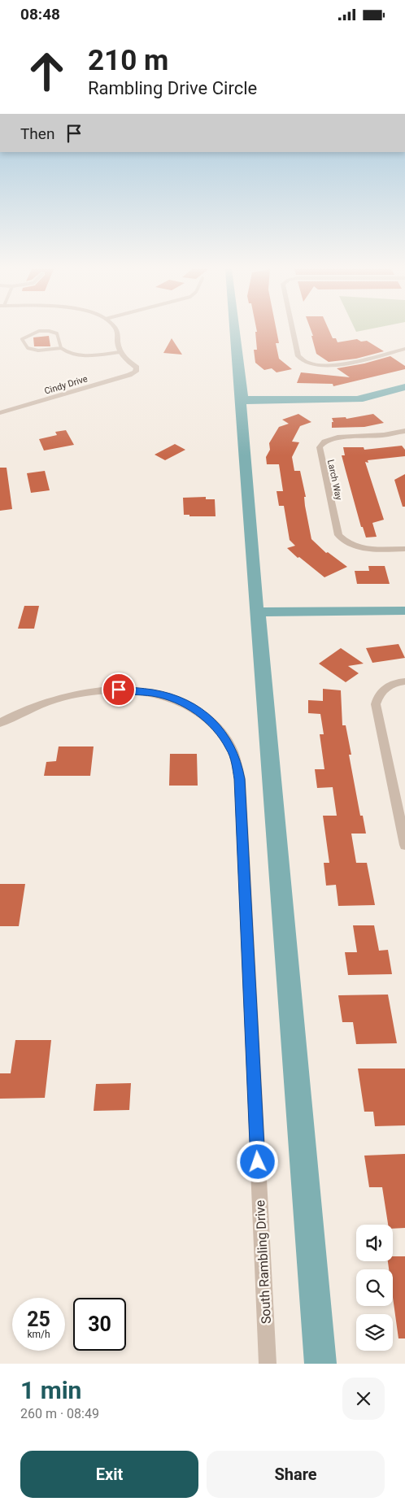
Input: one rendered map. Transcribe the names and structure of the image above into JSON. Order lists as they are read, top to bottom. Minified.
{"streets":{"street":["Cindy Drive","Larch Way","South Rambling Drive"]},"page":{"status":"08:48","turn":["210 m","Rambling Drive Circle"],"then":"Then","speed":"25 km/h","limit":"30","heading":["1 min","260 m · 08:49"],"buttons":["Exit","Share"]}}
